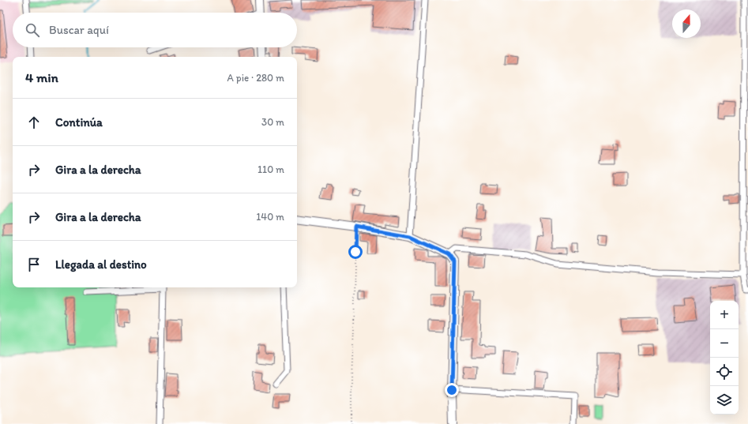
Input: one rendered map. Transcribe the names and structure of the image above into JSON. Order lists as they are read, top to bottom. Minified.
{"north":"top","page":{"search":"Buscar aquí","heading":["4 min","A pie · 280 m"],"list":[["Continúa","30 m"],["Gira a la derecha","110 m"],["Gira a la derecha","140 m"],"Llegada al destino"],"map_buttons":["+","−"]}}
